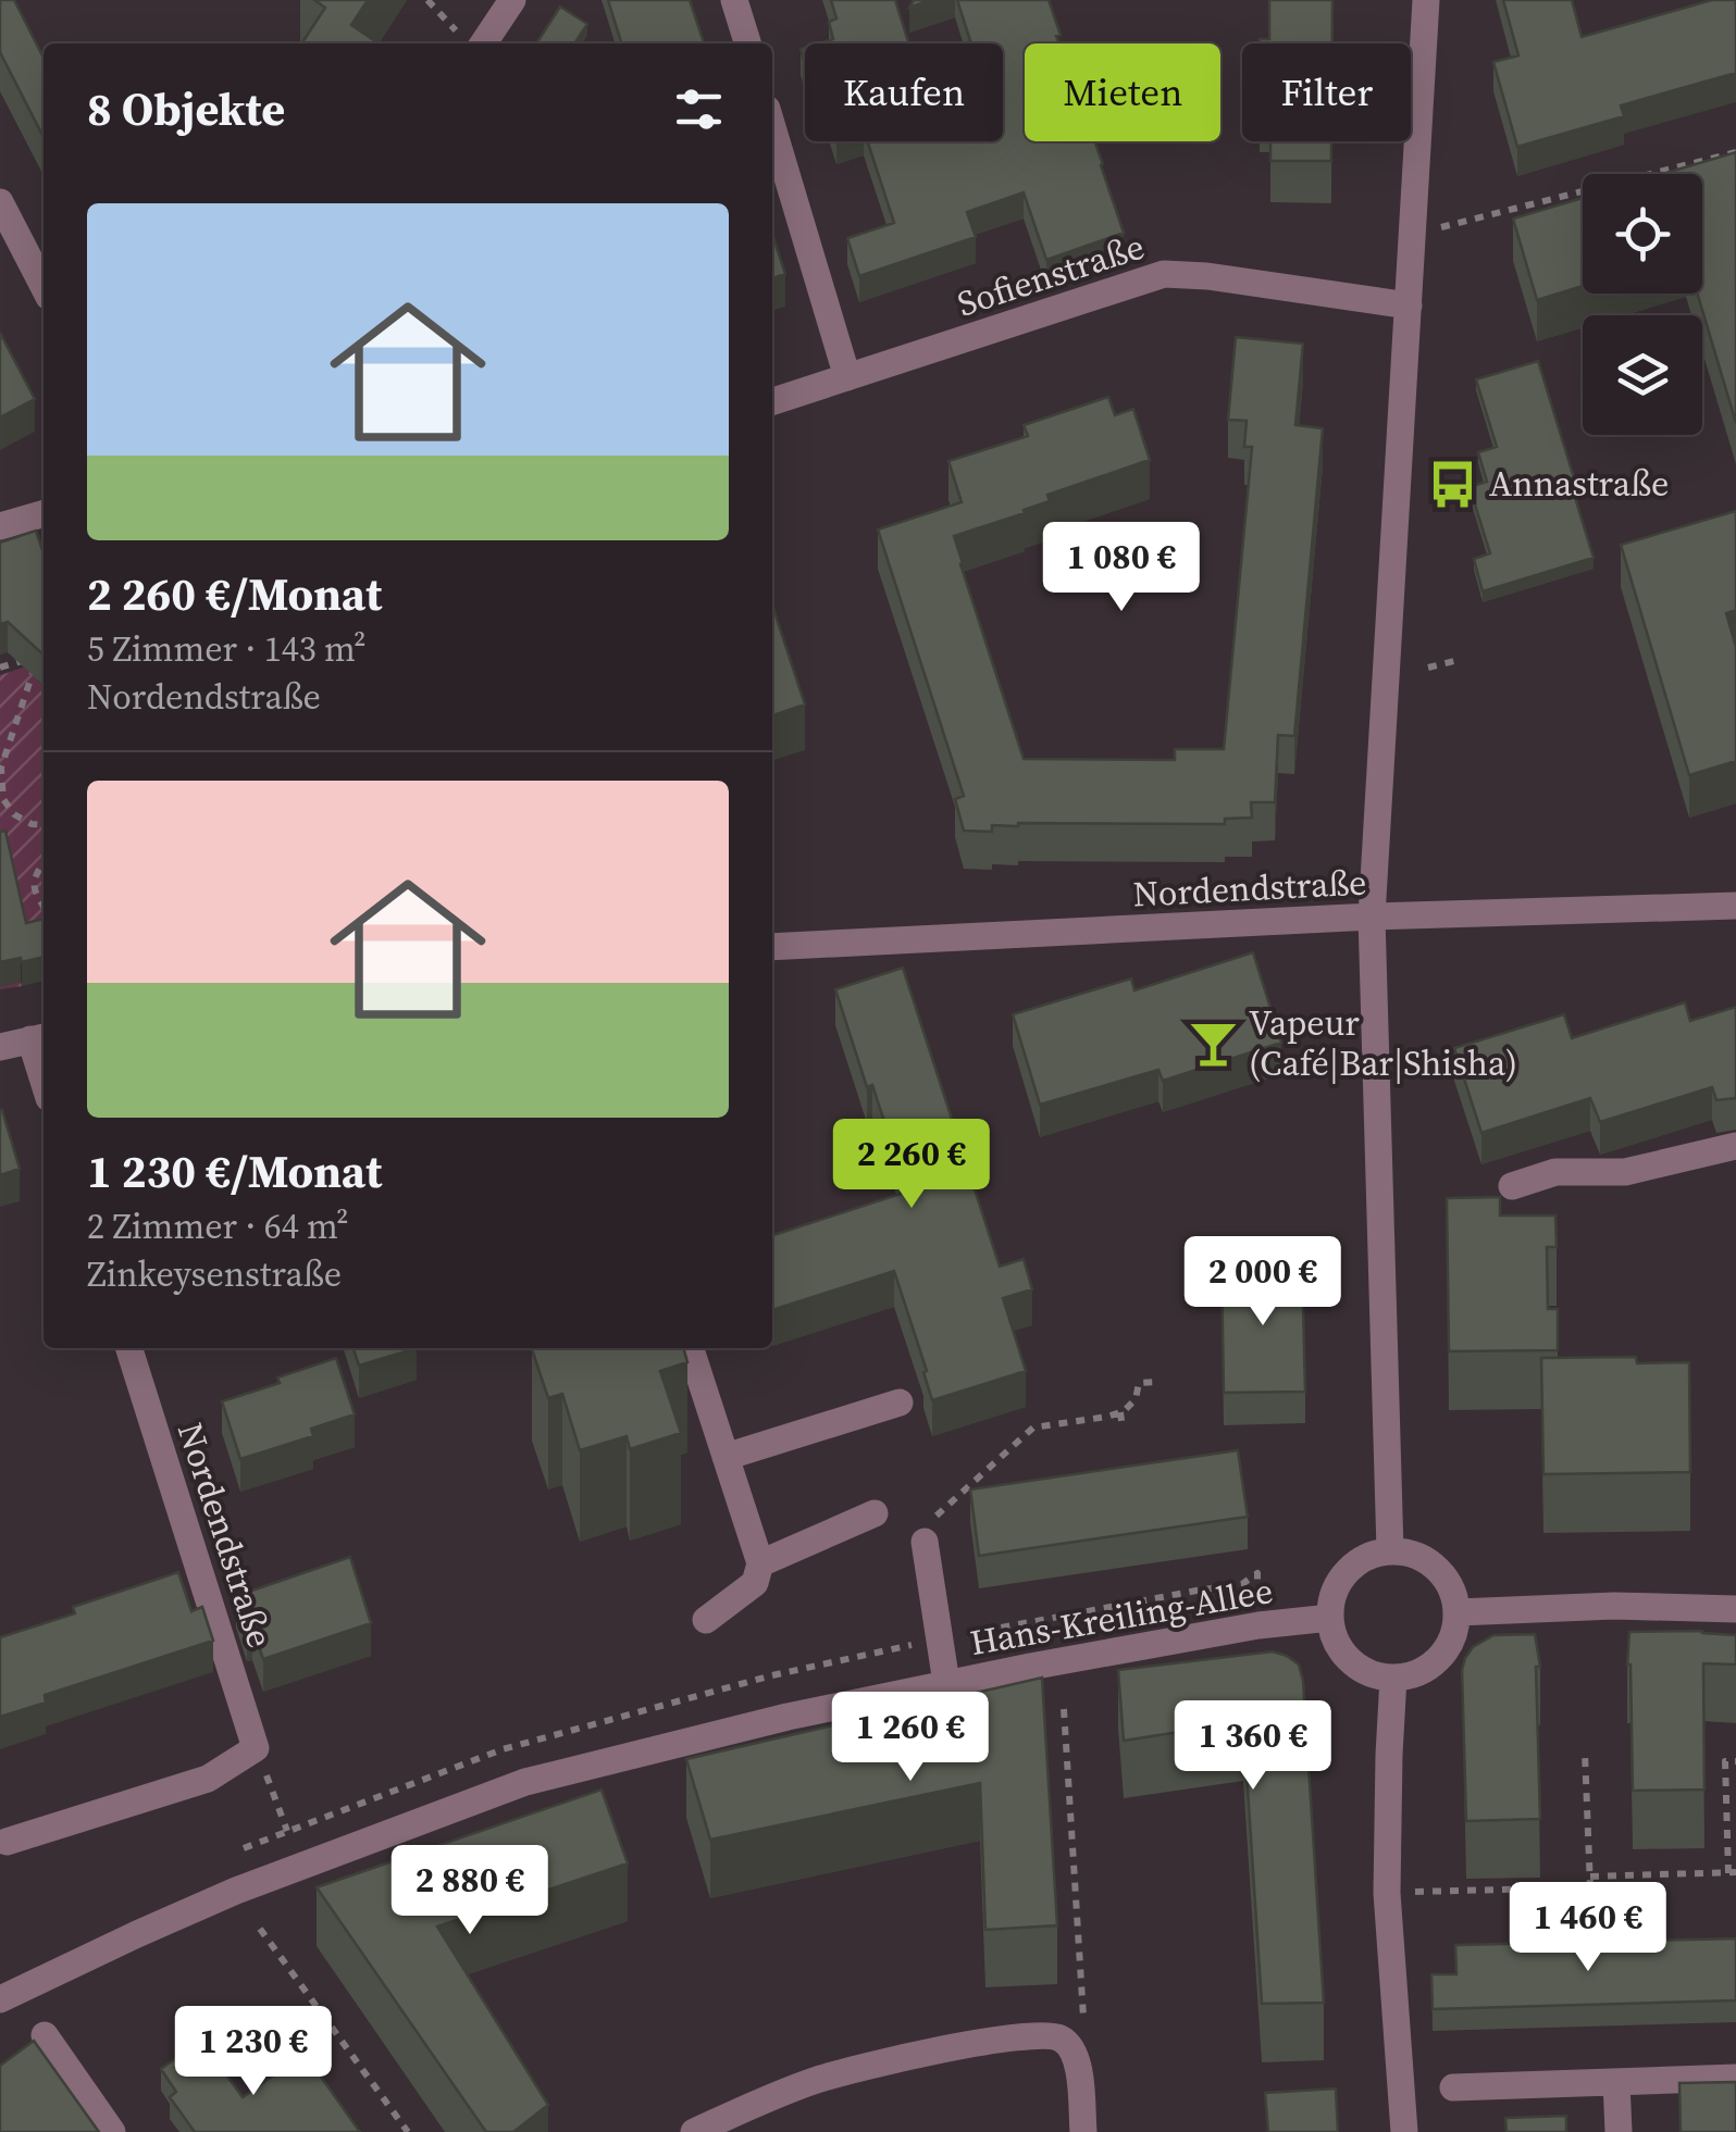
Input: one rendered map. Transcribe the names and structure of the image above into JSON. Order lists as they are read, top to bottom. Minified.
{"streets":{"street":["Sofienstraße","Nordendstraße","Hans-Kreiling-Allee"]},"places":{"bus stop":["Annastraße"],"bar":["Vapeur (Café|Bar|Shisha)"]},"page":{"chip":["Kaufen","Mieten","Filter"],"heading":"8 Objekte","list":[{"name":"2 260 €/Monat","note":"5 Zimmer · 143 m² · Nordendstraße"},{"name":"1 230 €/Monat","note":"2 Zimmer · 64 m² · Zinkeysenstraße"}],"price":["1 080 €","2 260 €","2 000 €","1 260 €","1 360 €","2 880 €","1 460 €","1 230 €"]}}
